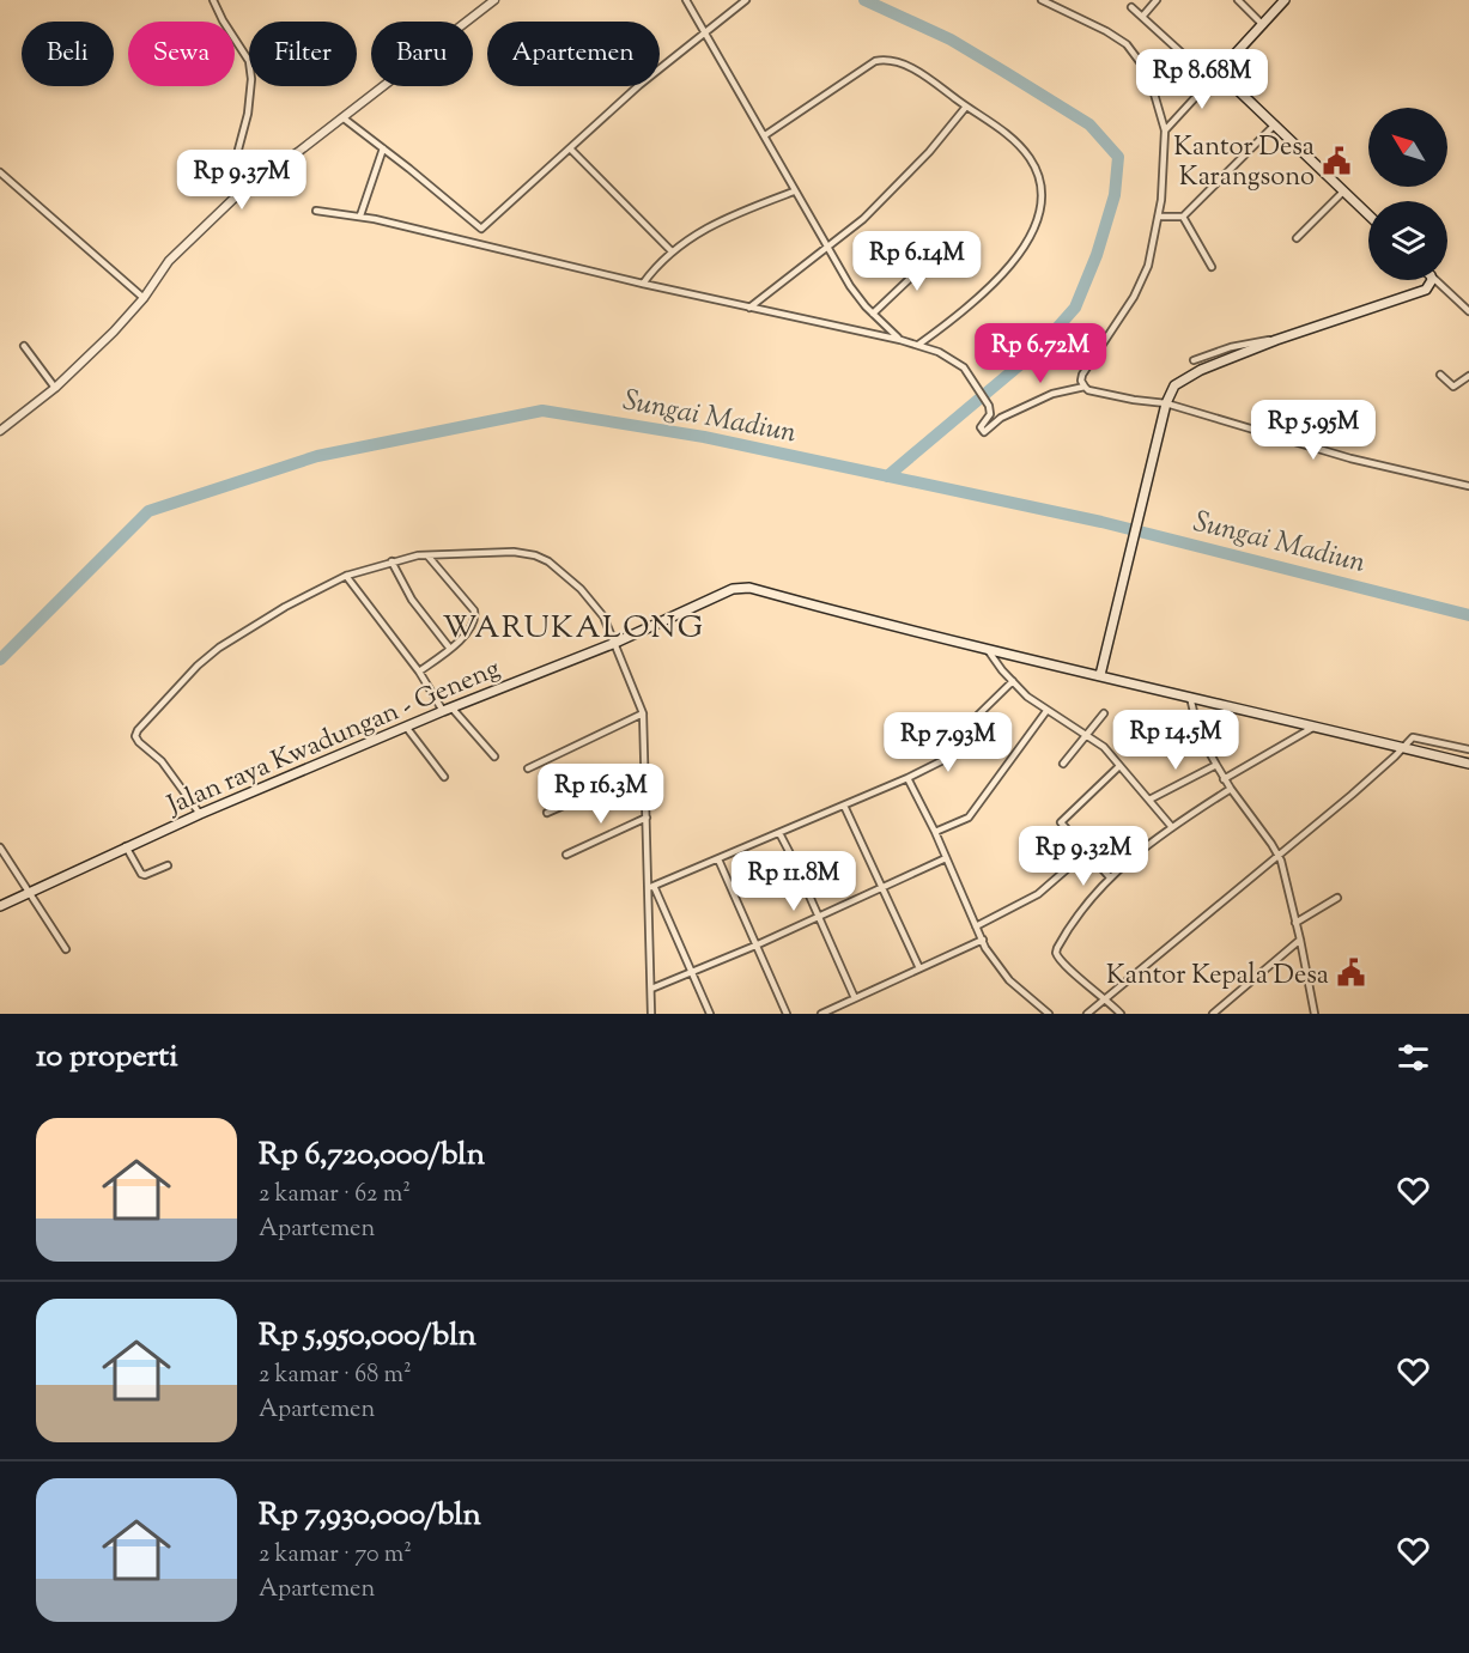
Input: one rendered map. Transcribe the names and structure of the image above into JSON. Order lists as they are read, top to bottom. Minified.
{"streets":{"main road":["Jalan raya Kwadungan - Geneng"]},"districts":["WARUKALONG"],"water":["Sungai Madiun"],"places":{"public building":["Kantor Desa Karangsono","Kantor Kepala Desa"]},"north":"top left","page":{"chip":["Beli","Sewa","Filter","Baru","Apartemen"],"price":["Rp 8.68M","Rp 9.37M","Rp 6.14M","Rp 6.72M","Rp 5.95M","Rp 14.5M","Rp 7.93M","Rp 16.3M","Rp 9.32M","Rp 11.8M"],"heading":"10 properti","list":[{"name":"Rp 6,720,000/bln","note":"2 kamar · 62 m² · Apartemen"},{"name":"Rp 5,950,000/bln","note":"2 kamar · 68 m² · Apartemen"},{"name":"Rp 7,930,000/bln","note":"2 kamar · 70 m² · Apartemen"}]}}
